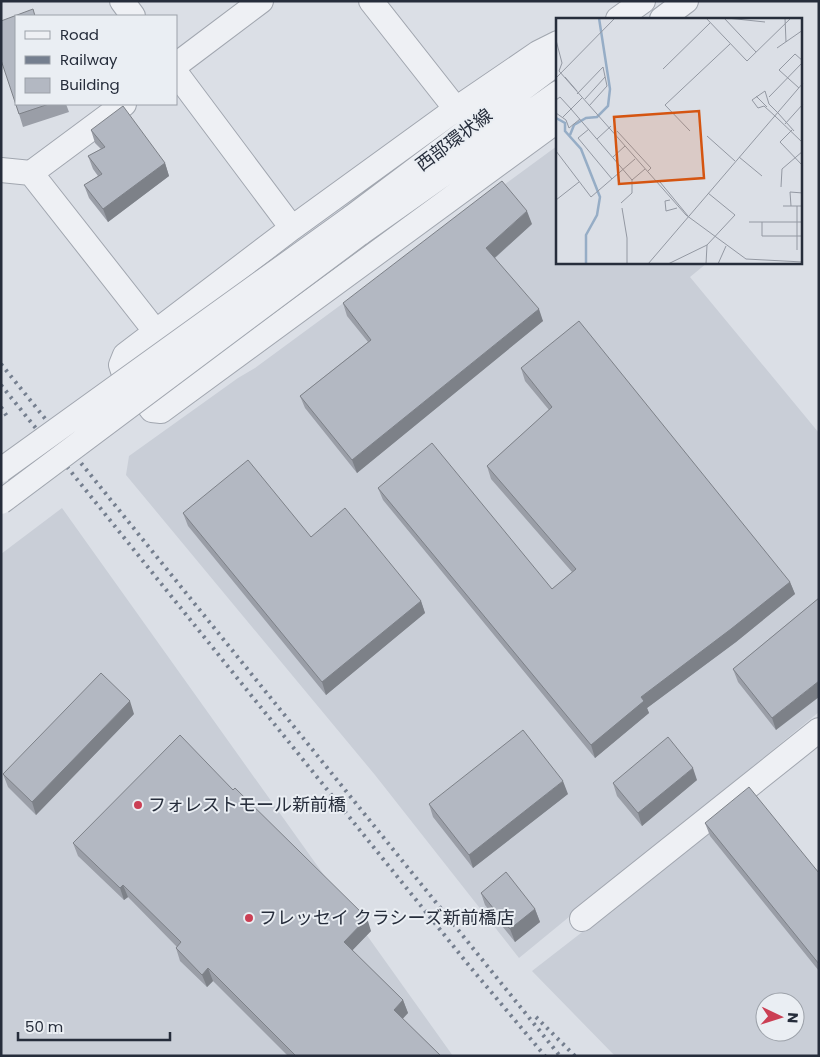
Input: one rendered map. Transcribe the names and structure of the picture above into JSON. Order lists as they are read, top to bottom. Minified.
{"streets":{"street":["西部環状線"]},"places":["フォレストモール新前橋","フレッセイ クラシーズ新前橋店"],"legend":["Road","Railway","Building"],"scale_bar":"50 m","north":"right"}
